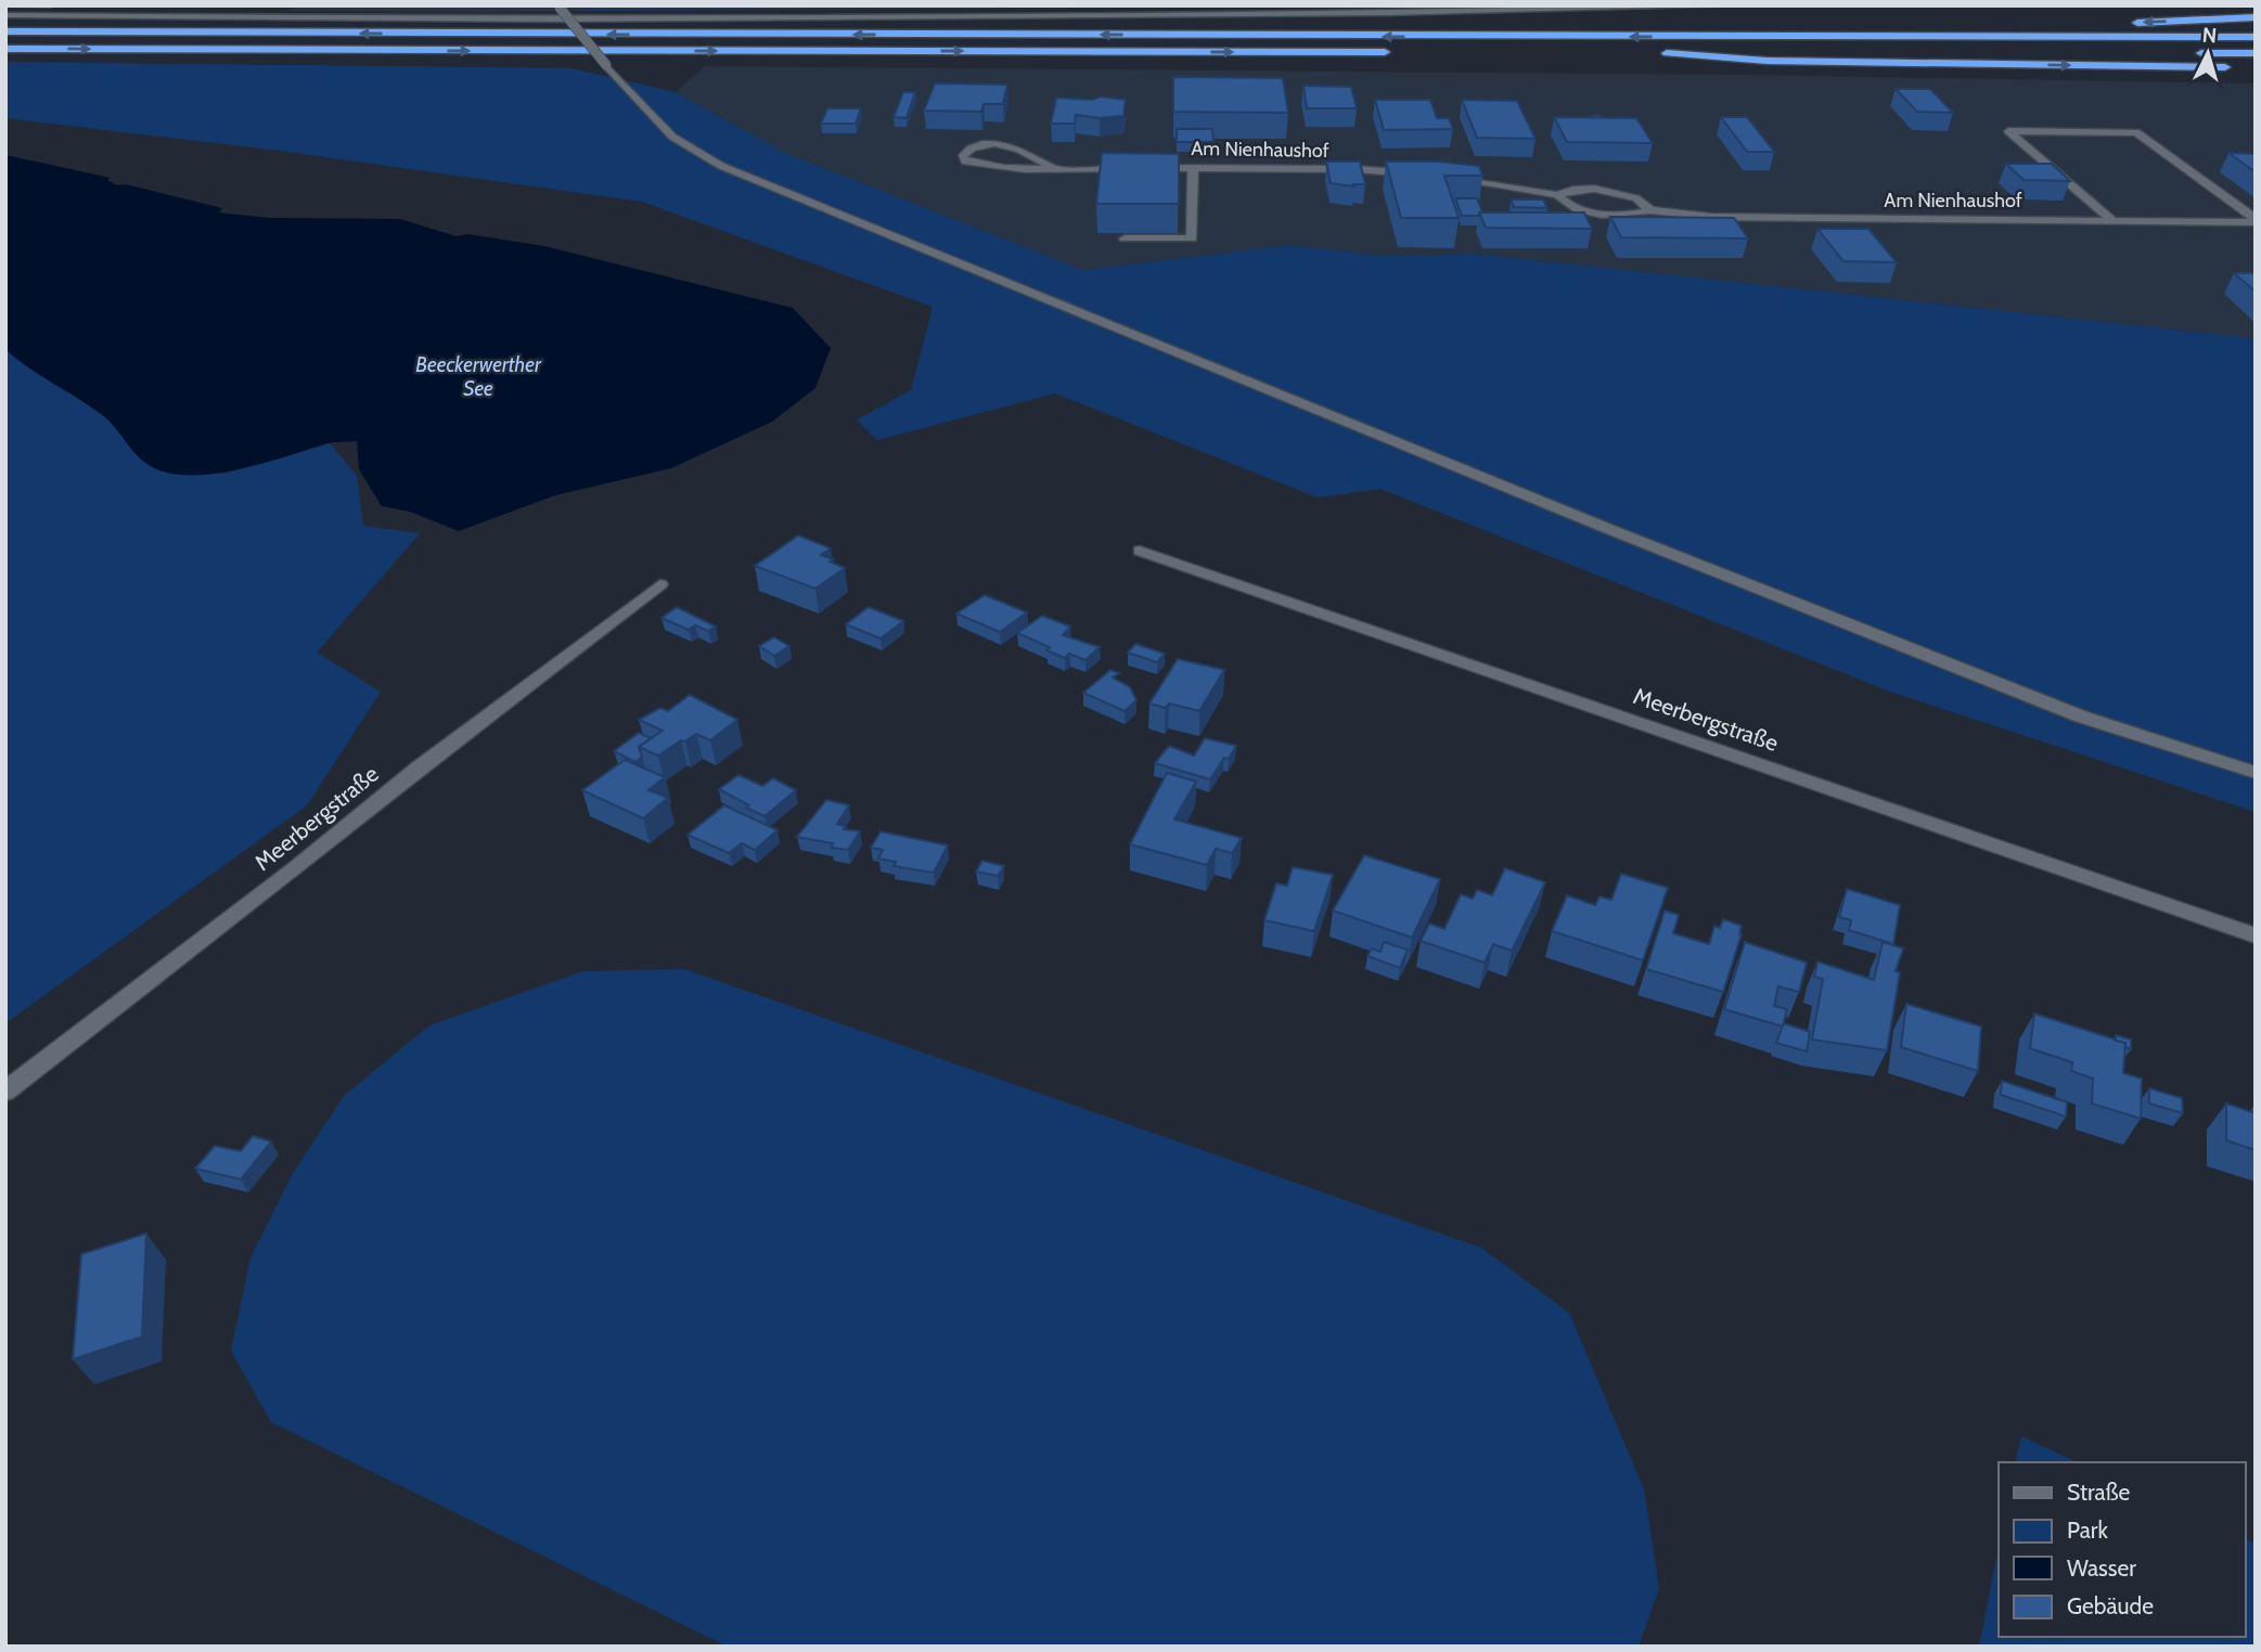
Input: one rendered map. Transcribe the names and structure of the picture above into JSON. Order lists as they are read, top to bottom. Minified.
{"streets":{"street":["Am Nienhaushof","Meerbergstraße"]},"water":["Beeckerwerther See"],"legend":["Straße","Park","Wasser","Gebäude"],"north":"top"}
